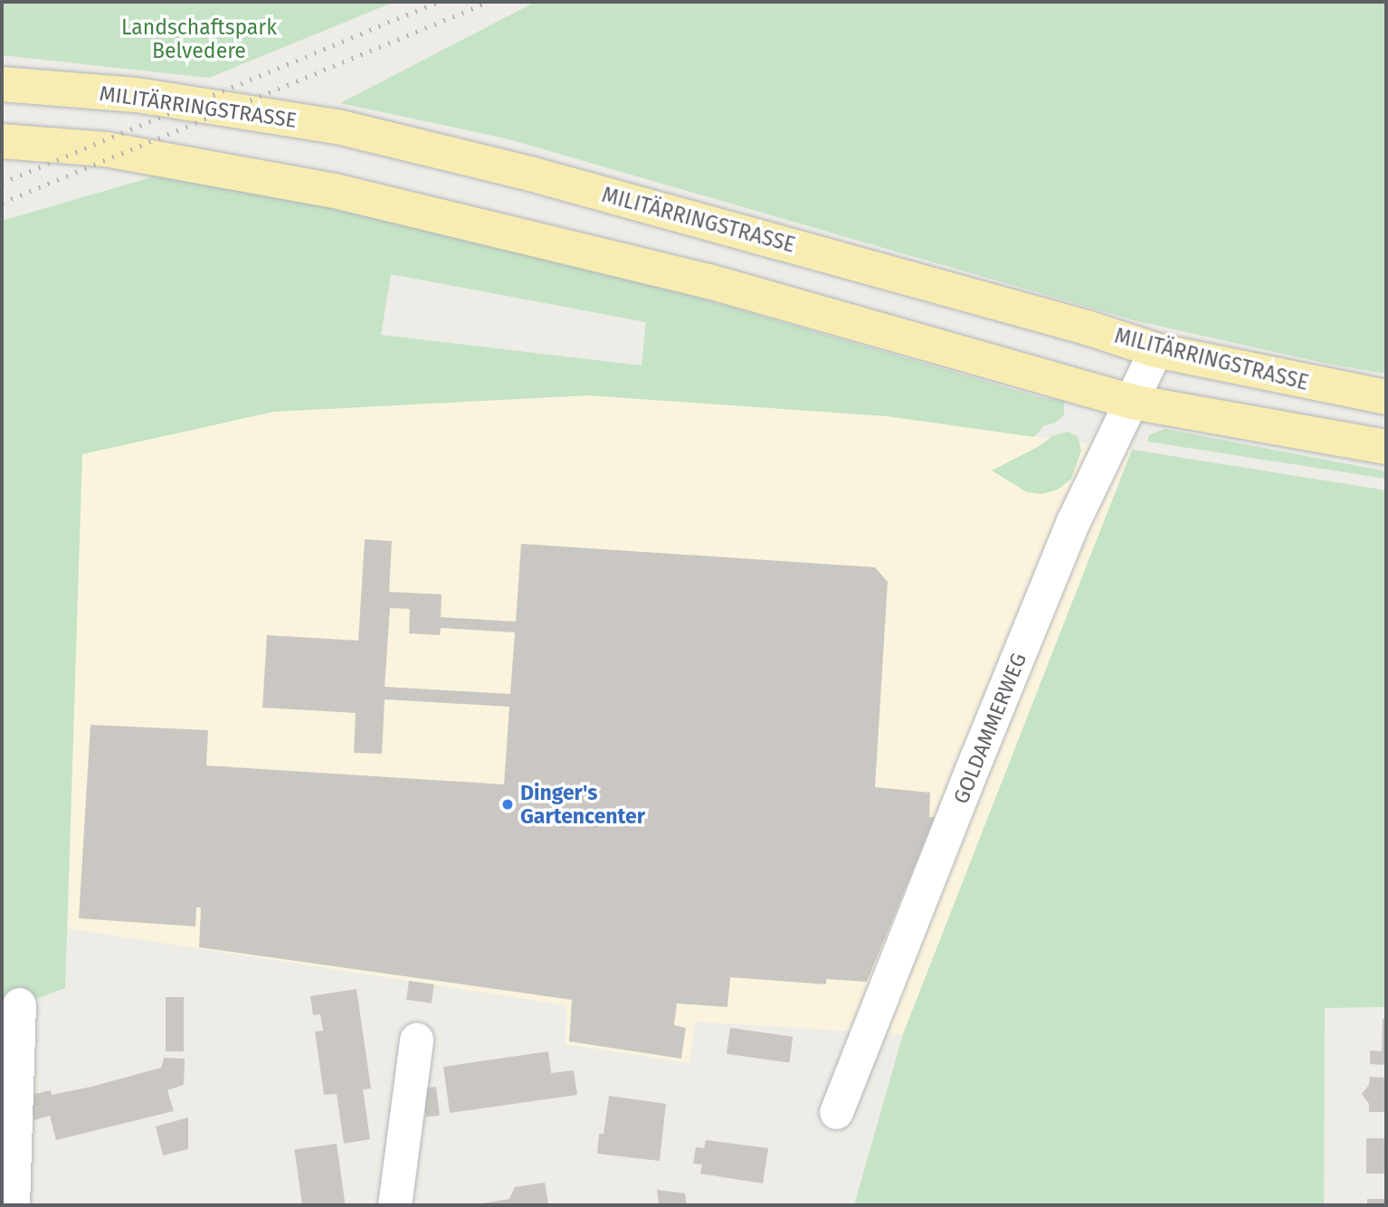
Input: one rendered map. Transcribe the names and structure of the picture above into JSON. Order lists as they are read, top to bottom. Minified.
{"streets":{"main road":["MILITÄRRINGSTRASSE"],"street":["GOLDAMMERWEG"]},"crossings":[["MILITÄRRINGSTRASSE","GOLDAMMERWEG"]],"parks":["Landschaftspark Belvedere"],"places":["Dinger's Gartencenter"]}
